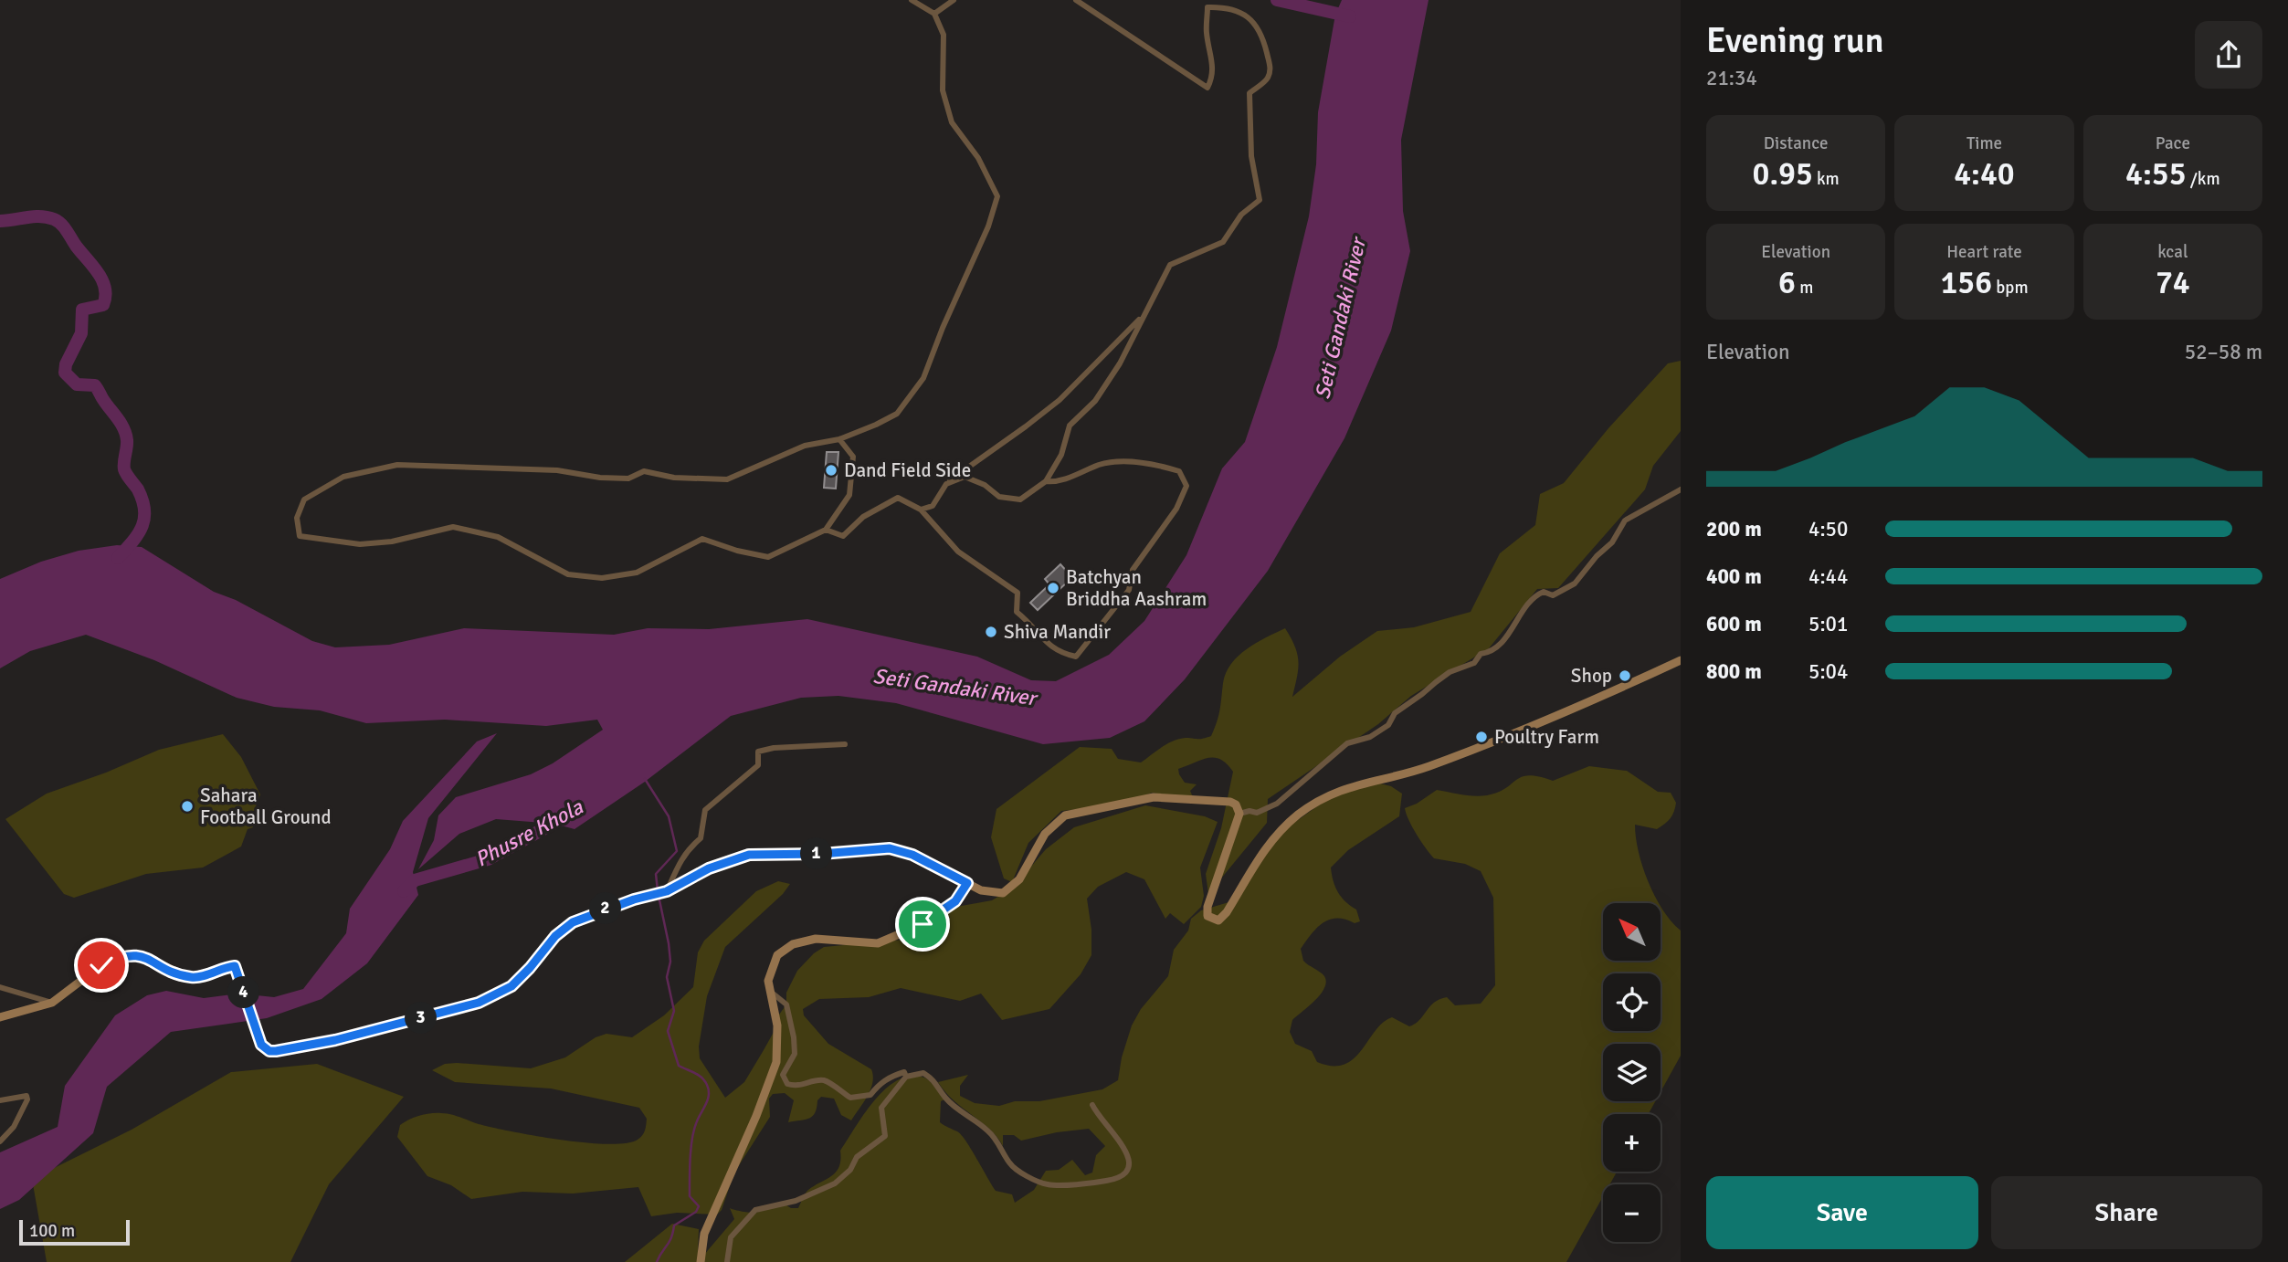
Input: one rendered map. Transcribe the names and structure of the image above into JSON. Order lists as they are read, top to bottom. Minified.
{"water":["Seti Gandaki River","Phusre Khola"],"places":["Dand Field Side","Batchyan Briddha Aashram","Shiva Mandir","Shop","Poultry Farm","Sahara Football Ground"],"scale_bar":"100 m","north":"top left","page":{"heading":["Evening run","21:34"],"stats":[["Distance","0.95 km"],["Time","4:40"],["Pace","4:55 /km"],["Elevation","6 m"],["Heart rate","156 bpm"],["kcal","74"]],"chart":["Elevation","52–58 m"],"list":[{"name":"200 m","note":"4:50"},{"name":"400 m","note":"4:44"},{"name":"600 m","note":"5:01"},{"name":"800 m","note":"5:04"}],"pins":["1","2","4","3"],"map_buttons":["+","−"],"buttons":["Save","Share"],"scale":"100 m"}}
